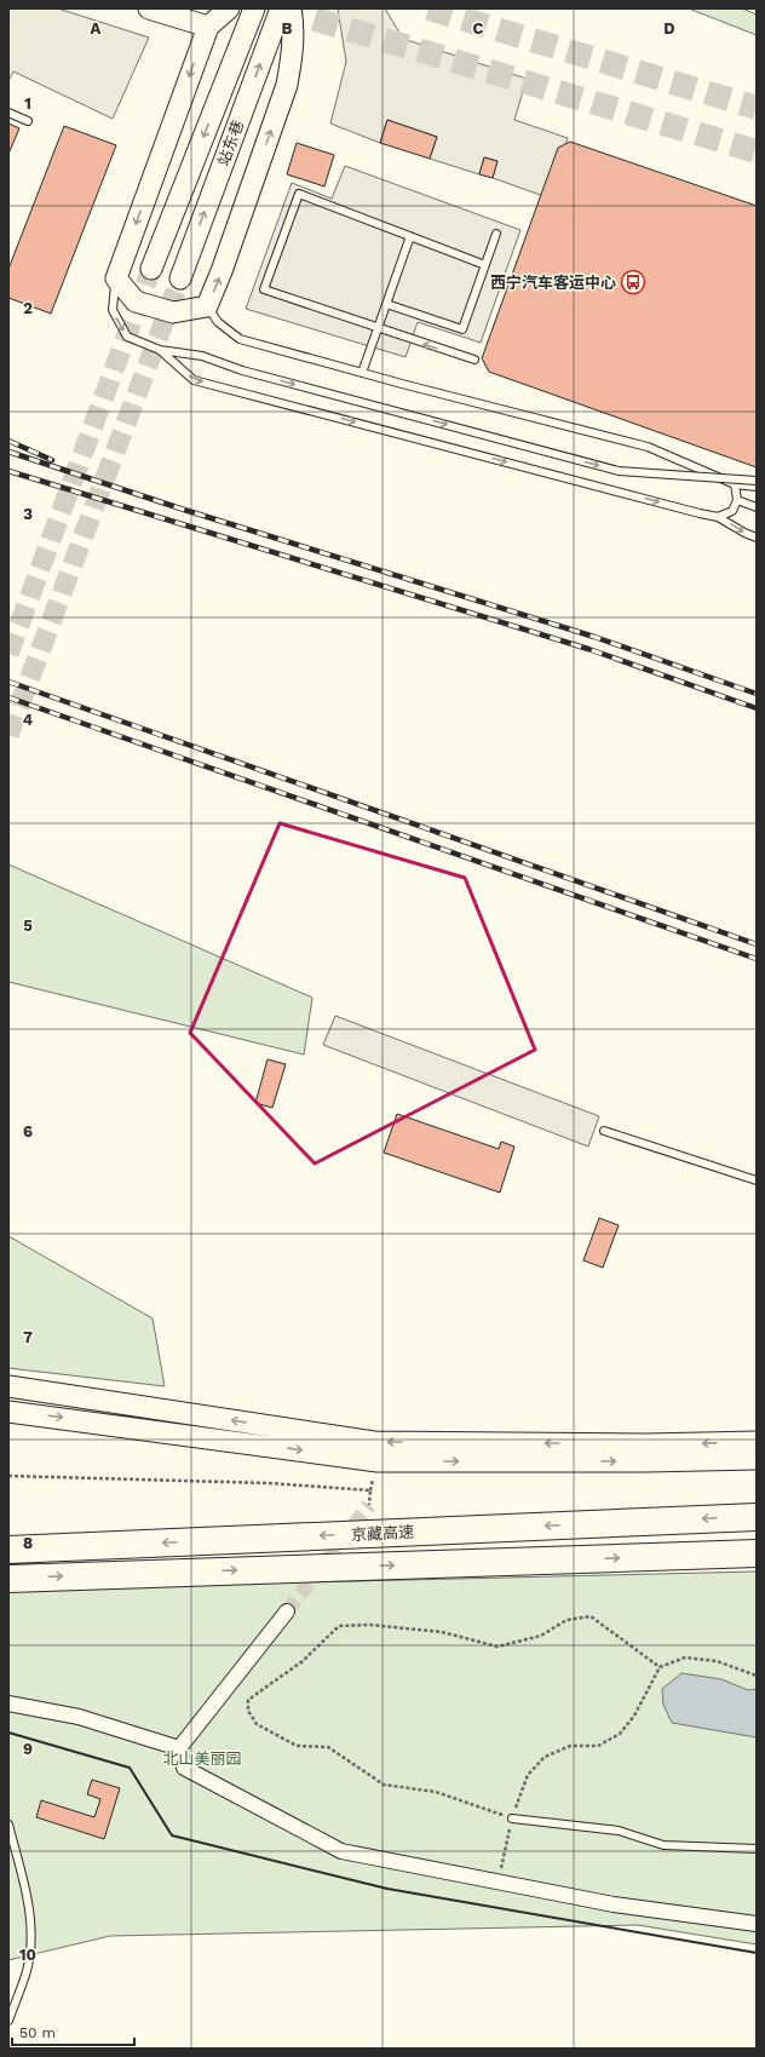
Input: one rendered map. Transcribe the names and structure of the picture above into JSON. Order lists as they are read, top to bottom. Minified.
{"streets":{"highway":["京藏高速"],"main road":["站东巷"]},"parks":["北山美丽园"],"places":{"bus stop":["西宁汽车客运中心"]},"scale_bar":"50 m","grid":{"columns":["A","B","C","D"],"rows":["1","2","3","4","5","6","7","8","9","10"]}}
